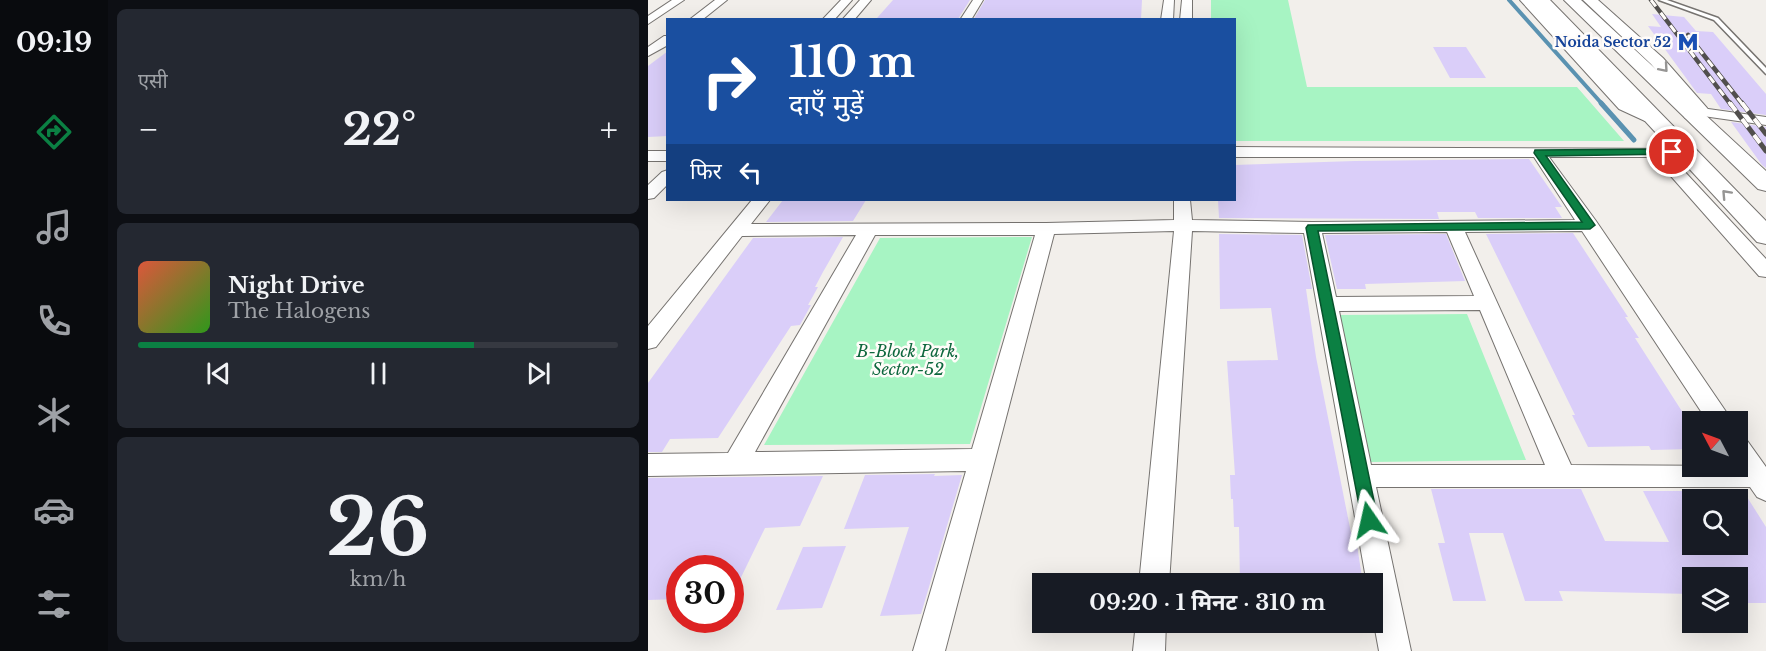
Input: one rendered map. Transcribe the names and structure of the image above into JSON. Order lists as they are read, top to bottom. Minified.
{"parks":["B-Block Park, Sector-52"],"places":{"metro station":["Noida Sector 52"]},"north":"top left","page":{"tabs":"09:19","tile":["एसी",["26","km/h"]],"turn":["110 m","दाएँ मुड़ें"],"heat":["−","22°","+"],"then":"फिर","song":["Night Drive","The Halogens"],"limit":"30","trip":"09:20 · 1 मिनट · 310 m"}}
